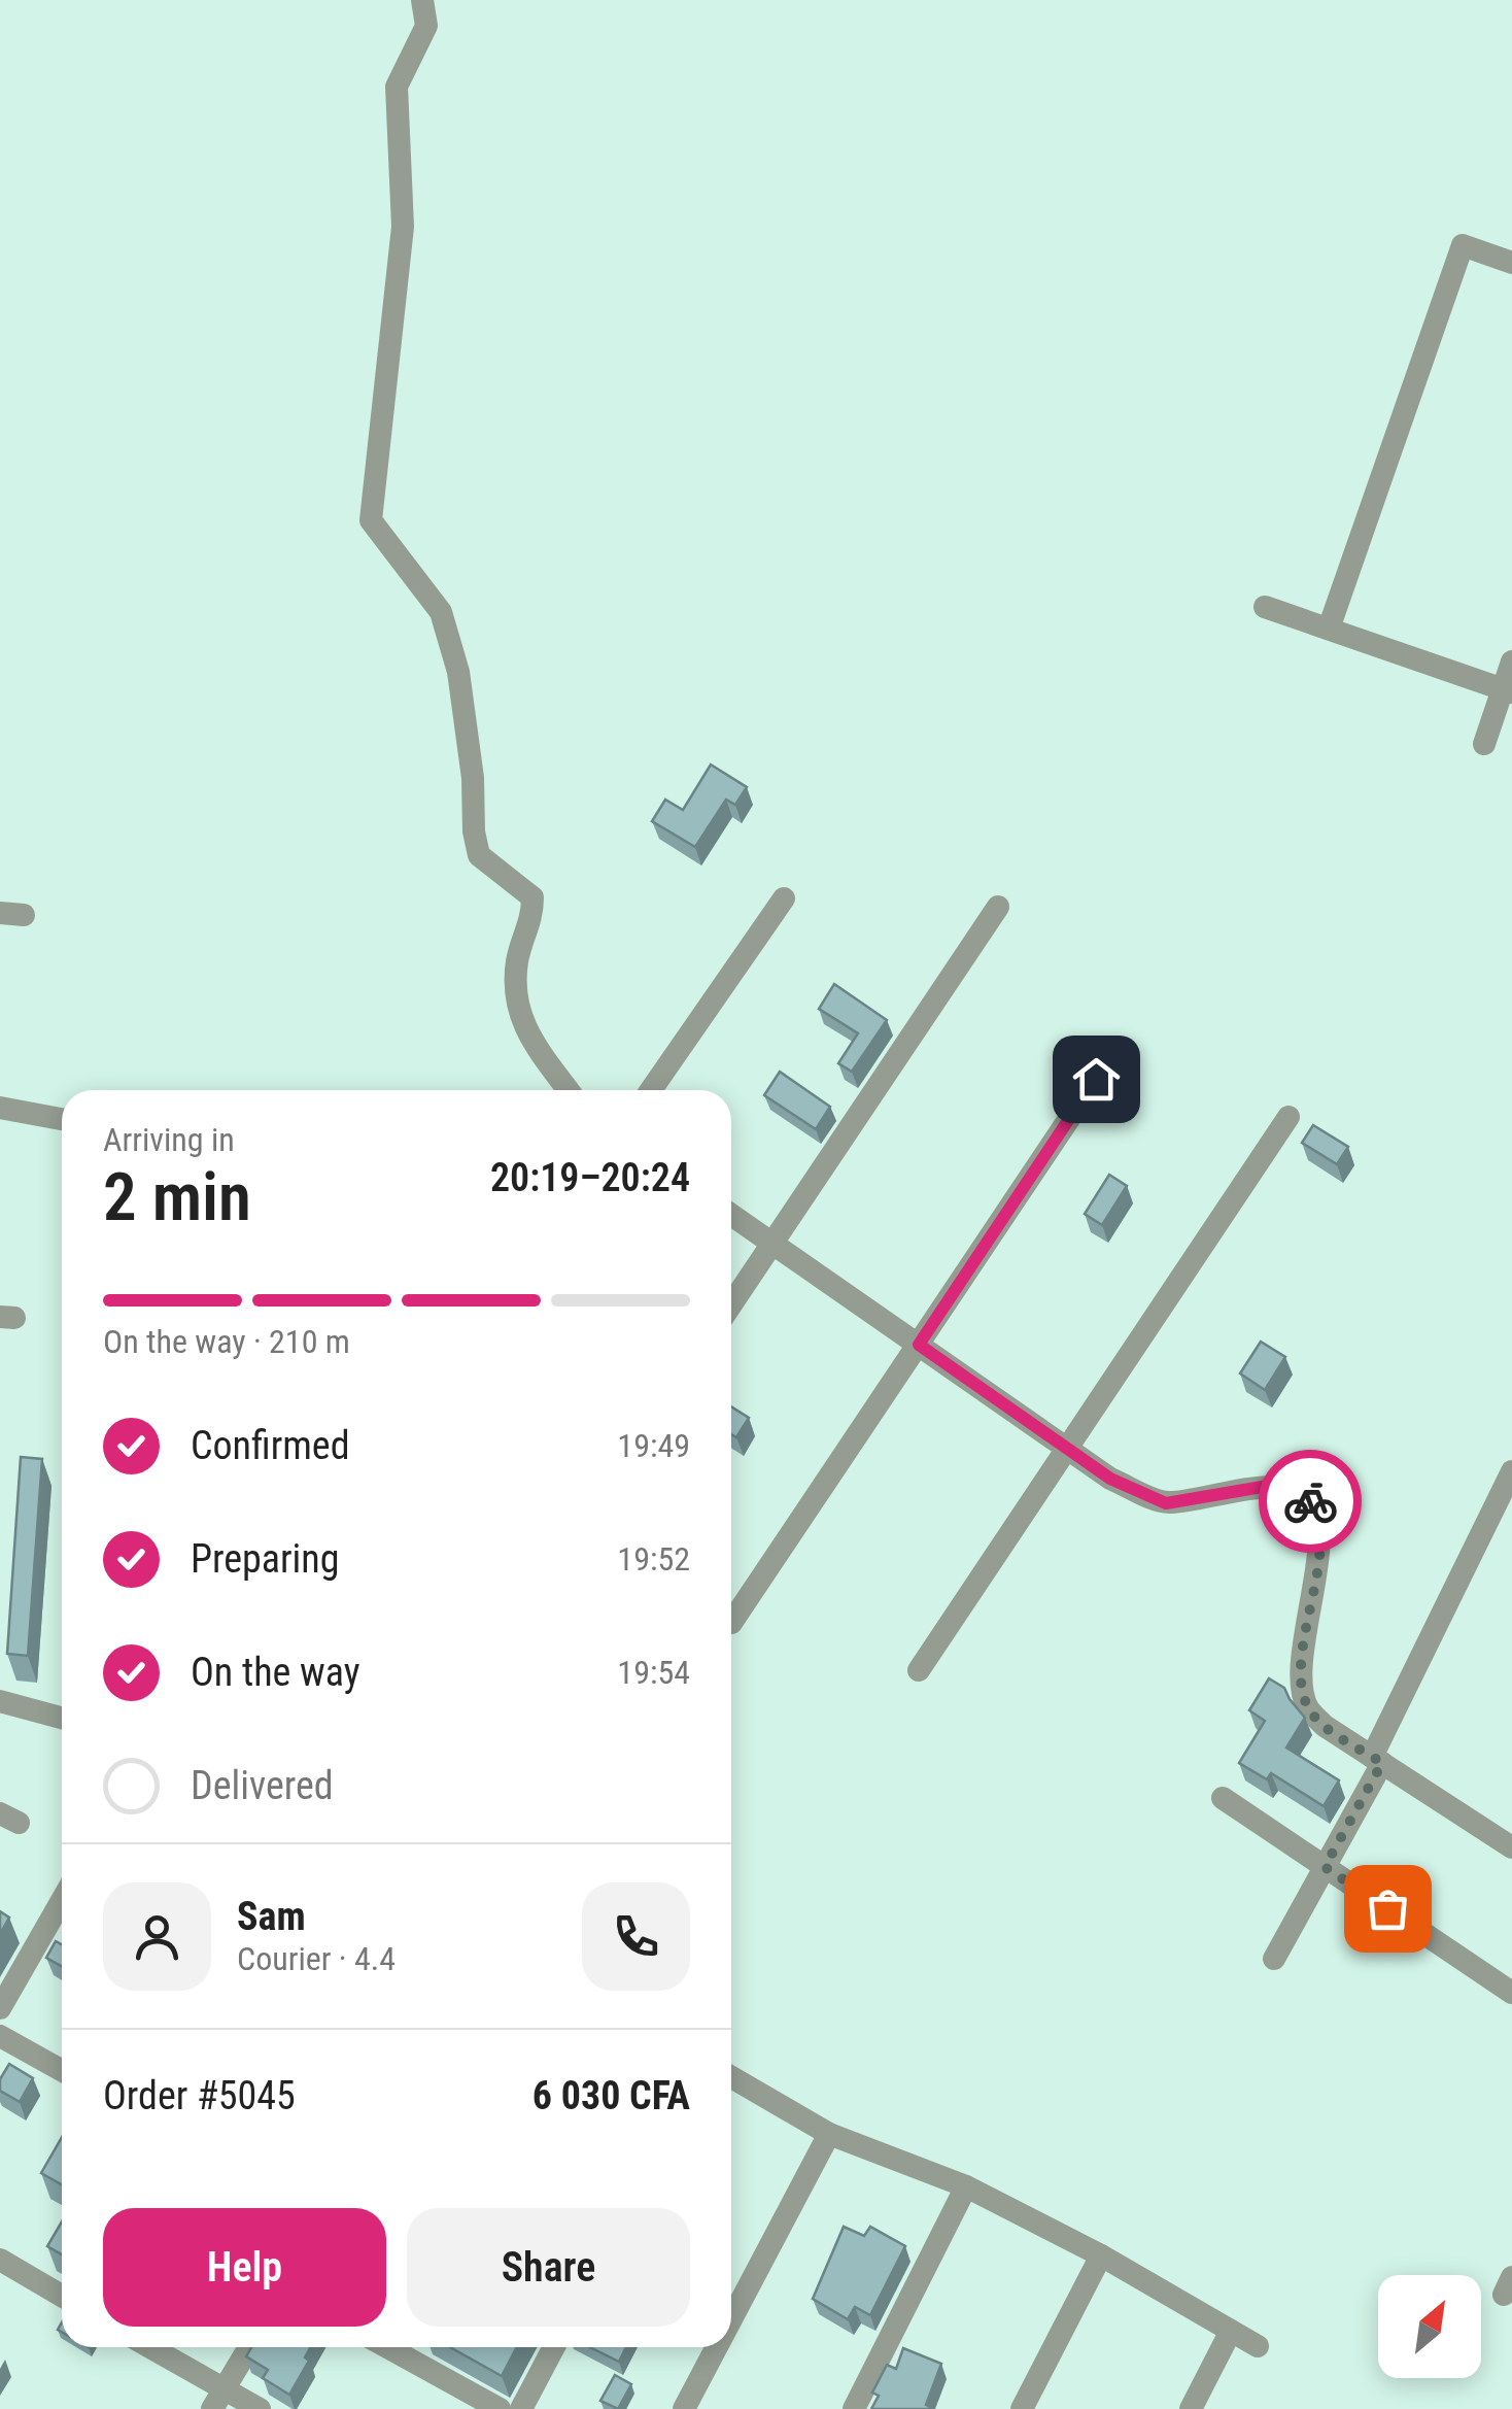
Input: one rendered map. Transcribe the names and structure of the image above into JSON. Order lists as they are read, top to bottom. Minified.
{"north":"top right","page":{"heading":["2 min","Arriving in","20:19–20:24"],"panel":["Sam","Courier · 4.4","Order #5045","6 030 CFA"],"bar":"On the way · 210 m","list":[["Confirmed","19:49"],["Preparing","19:52"],["On the way","19:54"],"Delivered"],"buttons":["Help","Share"]}}
